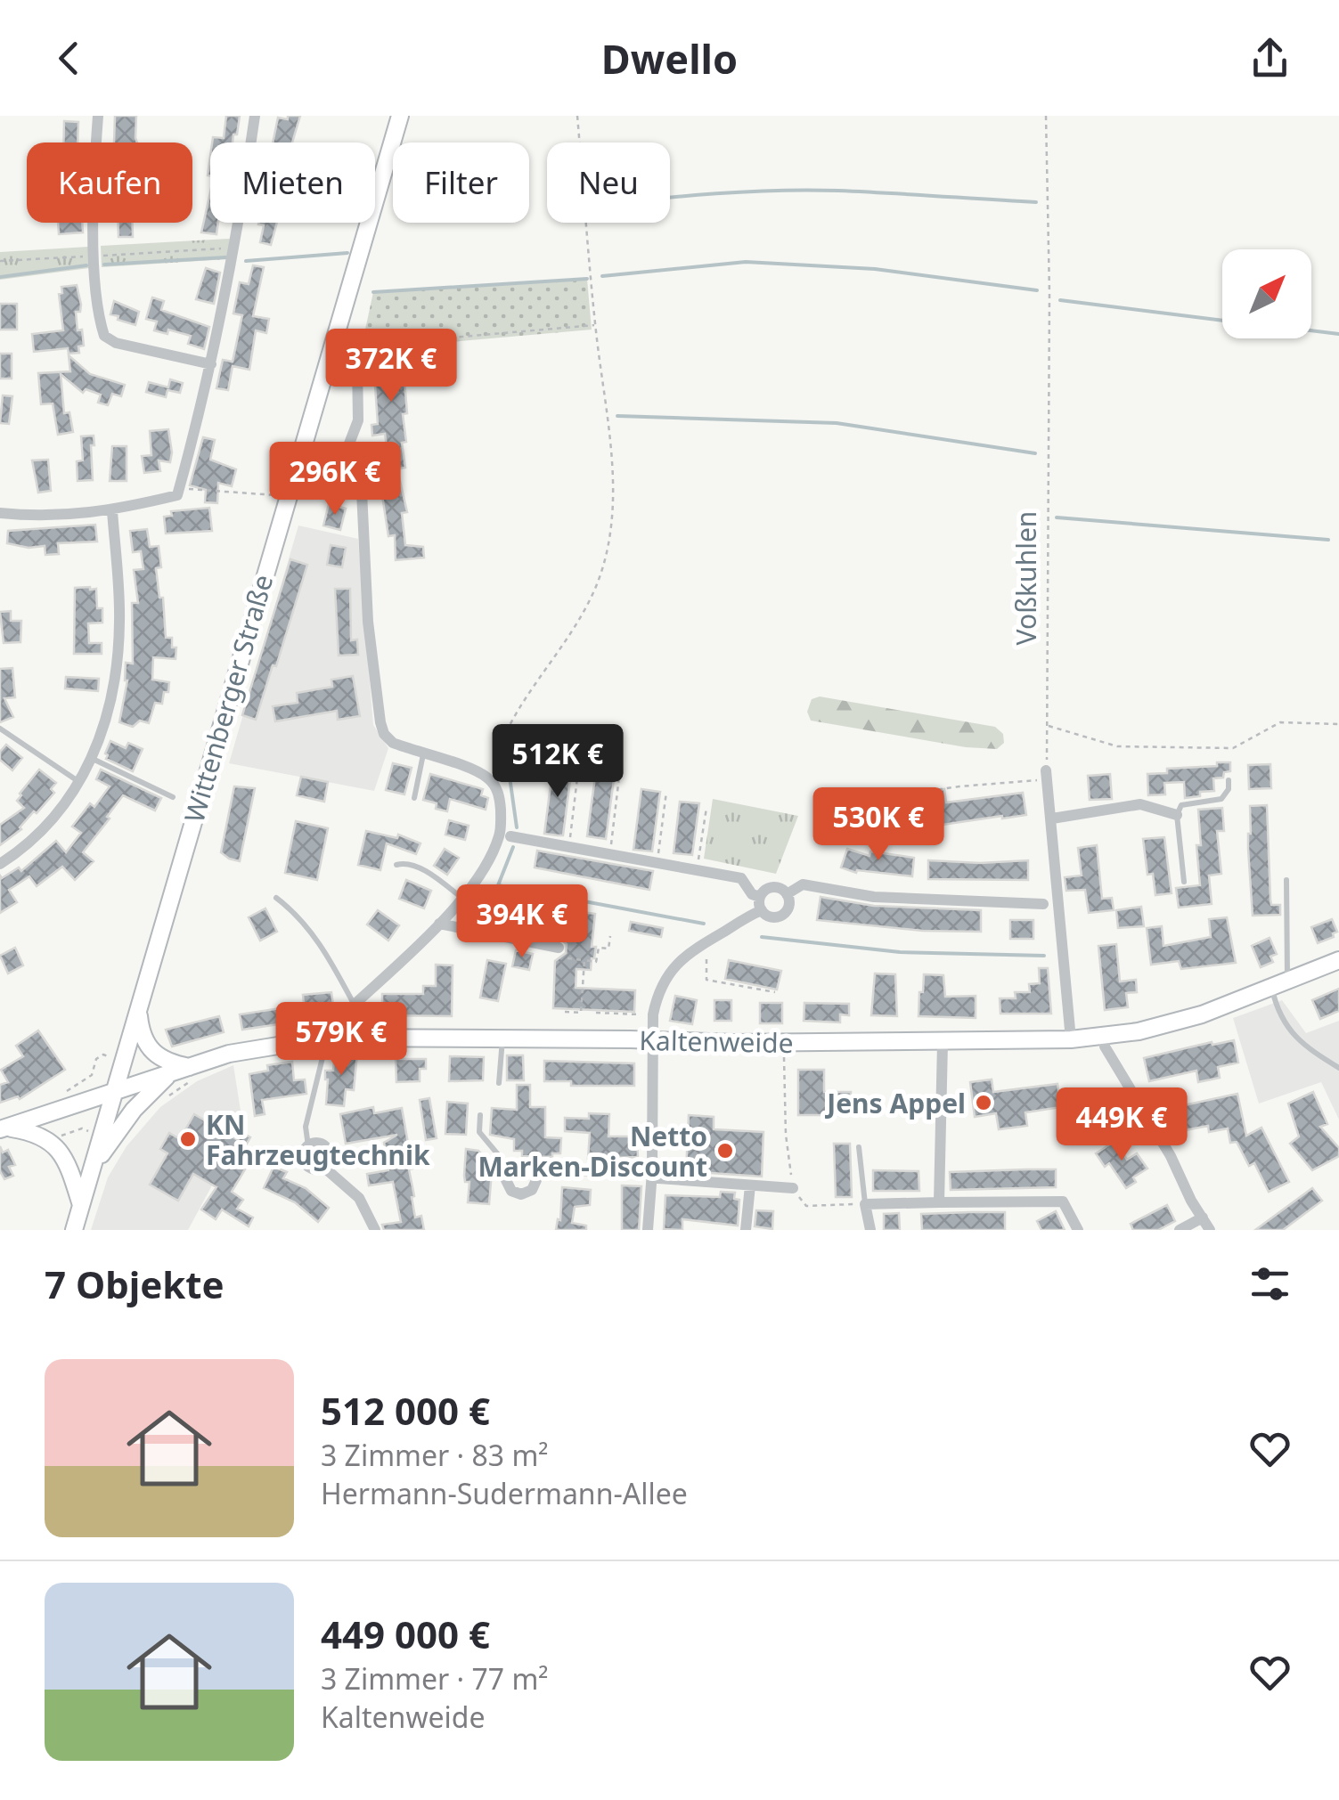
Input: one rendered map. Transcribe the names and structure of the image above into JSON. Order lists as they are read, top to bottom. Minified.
{"streets":{"main road":["Wittenberger Straße","Kaltenweide"],"path":["Voßkuhlen"]},"crossings":[["Wittenberger Straße","Kaltenweide"]],"places":["Jens Appel","KN Fahrzeugtechnik","Netto Marken-Discount"],"north":"top right","page":{"header":"Dwello","chip":["Kaufen","Mieten","Filter","Neu"],"price":["372K €","296K €","512K €","530K €","394K €","579K €","449K €"],"heading":"7 Objekte","list":[{"name":"512 000 €","note":"3 Zimmer · 83 m² · Hermann-Sudermann-Allee"},{"name":"449 000 €","note":"3 Zimmer · 77 m² · Kaltenweide"}]}}
